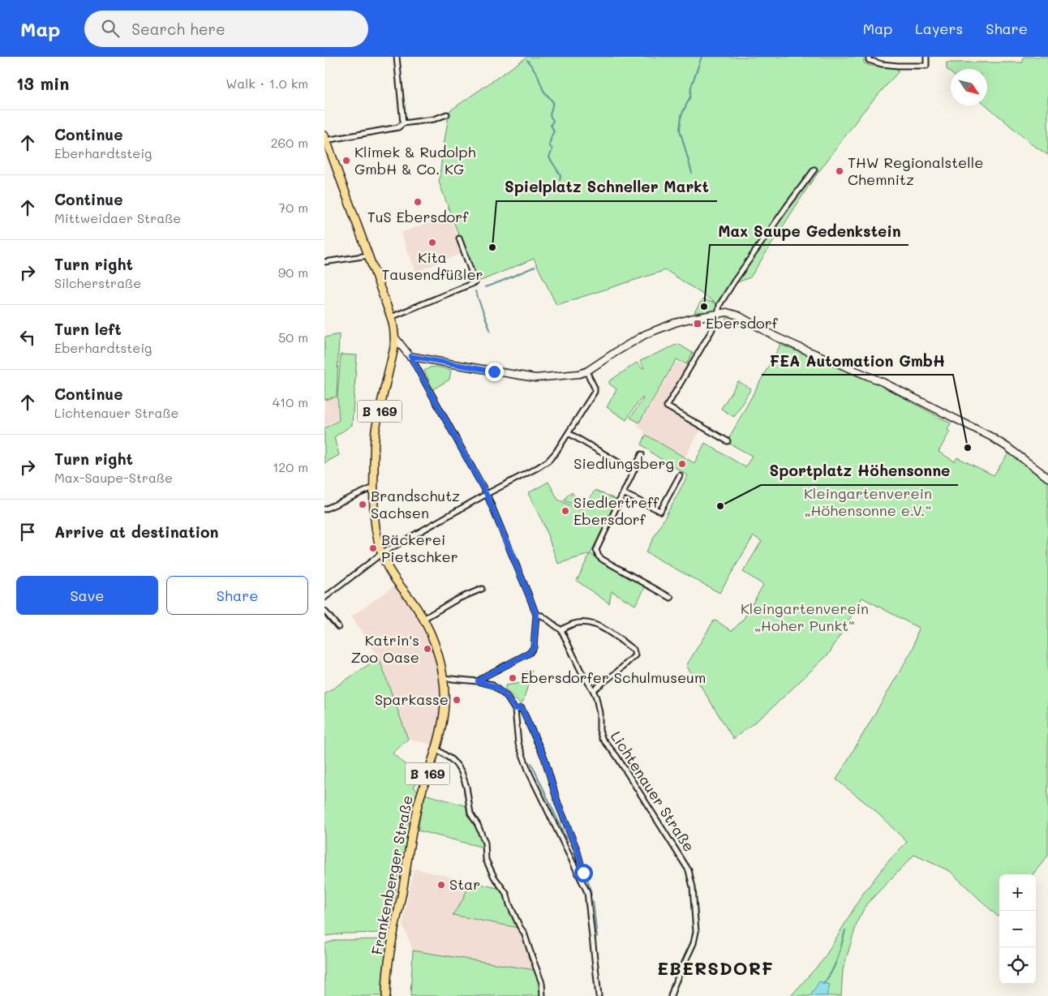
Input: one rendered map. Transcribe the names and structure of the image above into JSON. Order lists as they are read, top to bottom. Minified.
{"streets":{"main road":["B 169","Frankenberger Straße"],"street":["Lichtenauer Straße"]},"districts":["EBERSDORF"],"parks":["Kleingartenverein „Höhensonne e.V.“","Kleingartenverein „Hoher Punkt“"],"places":{"other":["Klimek & Rudolph GmbH & Co. KG","THW Regionalstelle Chemnitz","TuS Ebersdorf","Kita Tausendfüßler","Spielplatz Schneller Markt","Max Saupe Gedenkstein","FEA Automation GmbH","Siedlungsberg","Brandschutz Sachsen","Sportplatz Höhensonne","Siedlertreff Ebersdorf","Bäckerei Pietschker","Katrin's Zoo Oase","Ebersdorfer Schulmuseum","Sparkasse","Star"],"transit":["Ebersdorf"]},"north":"bottom right","page":{"header":"Map","search":"Search here","nav":["Map","Layers","Share"],"heading":["13 min","Walk · 1.0 km"],"list":[["Continue","Eberhardtsteig","260 m"],["Continue","Mittweidaer Straße","70 m"],["Turn right","Silcherstraße","90 m"],["Turn left","Eberhardtsteig","50 m"],["Continue","Lichtenauer Straße","410 m"],["Turn right","Max-Saupe-Straße","120 m"],"Arrive at destination"],"buttons":["Save","Share"],"map_buttons":["+","−"]}}
